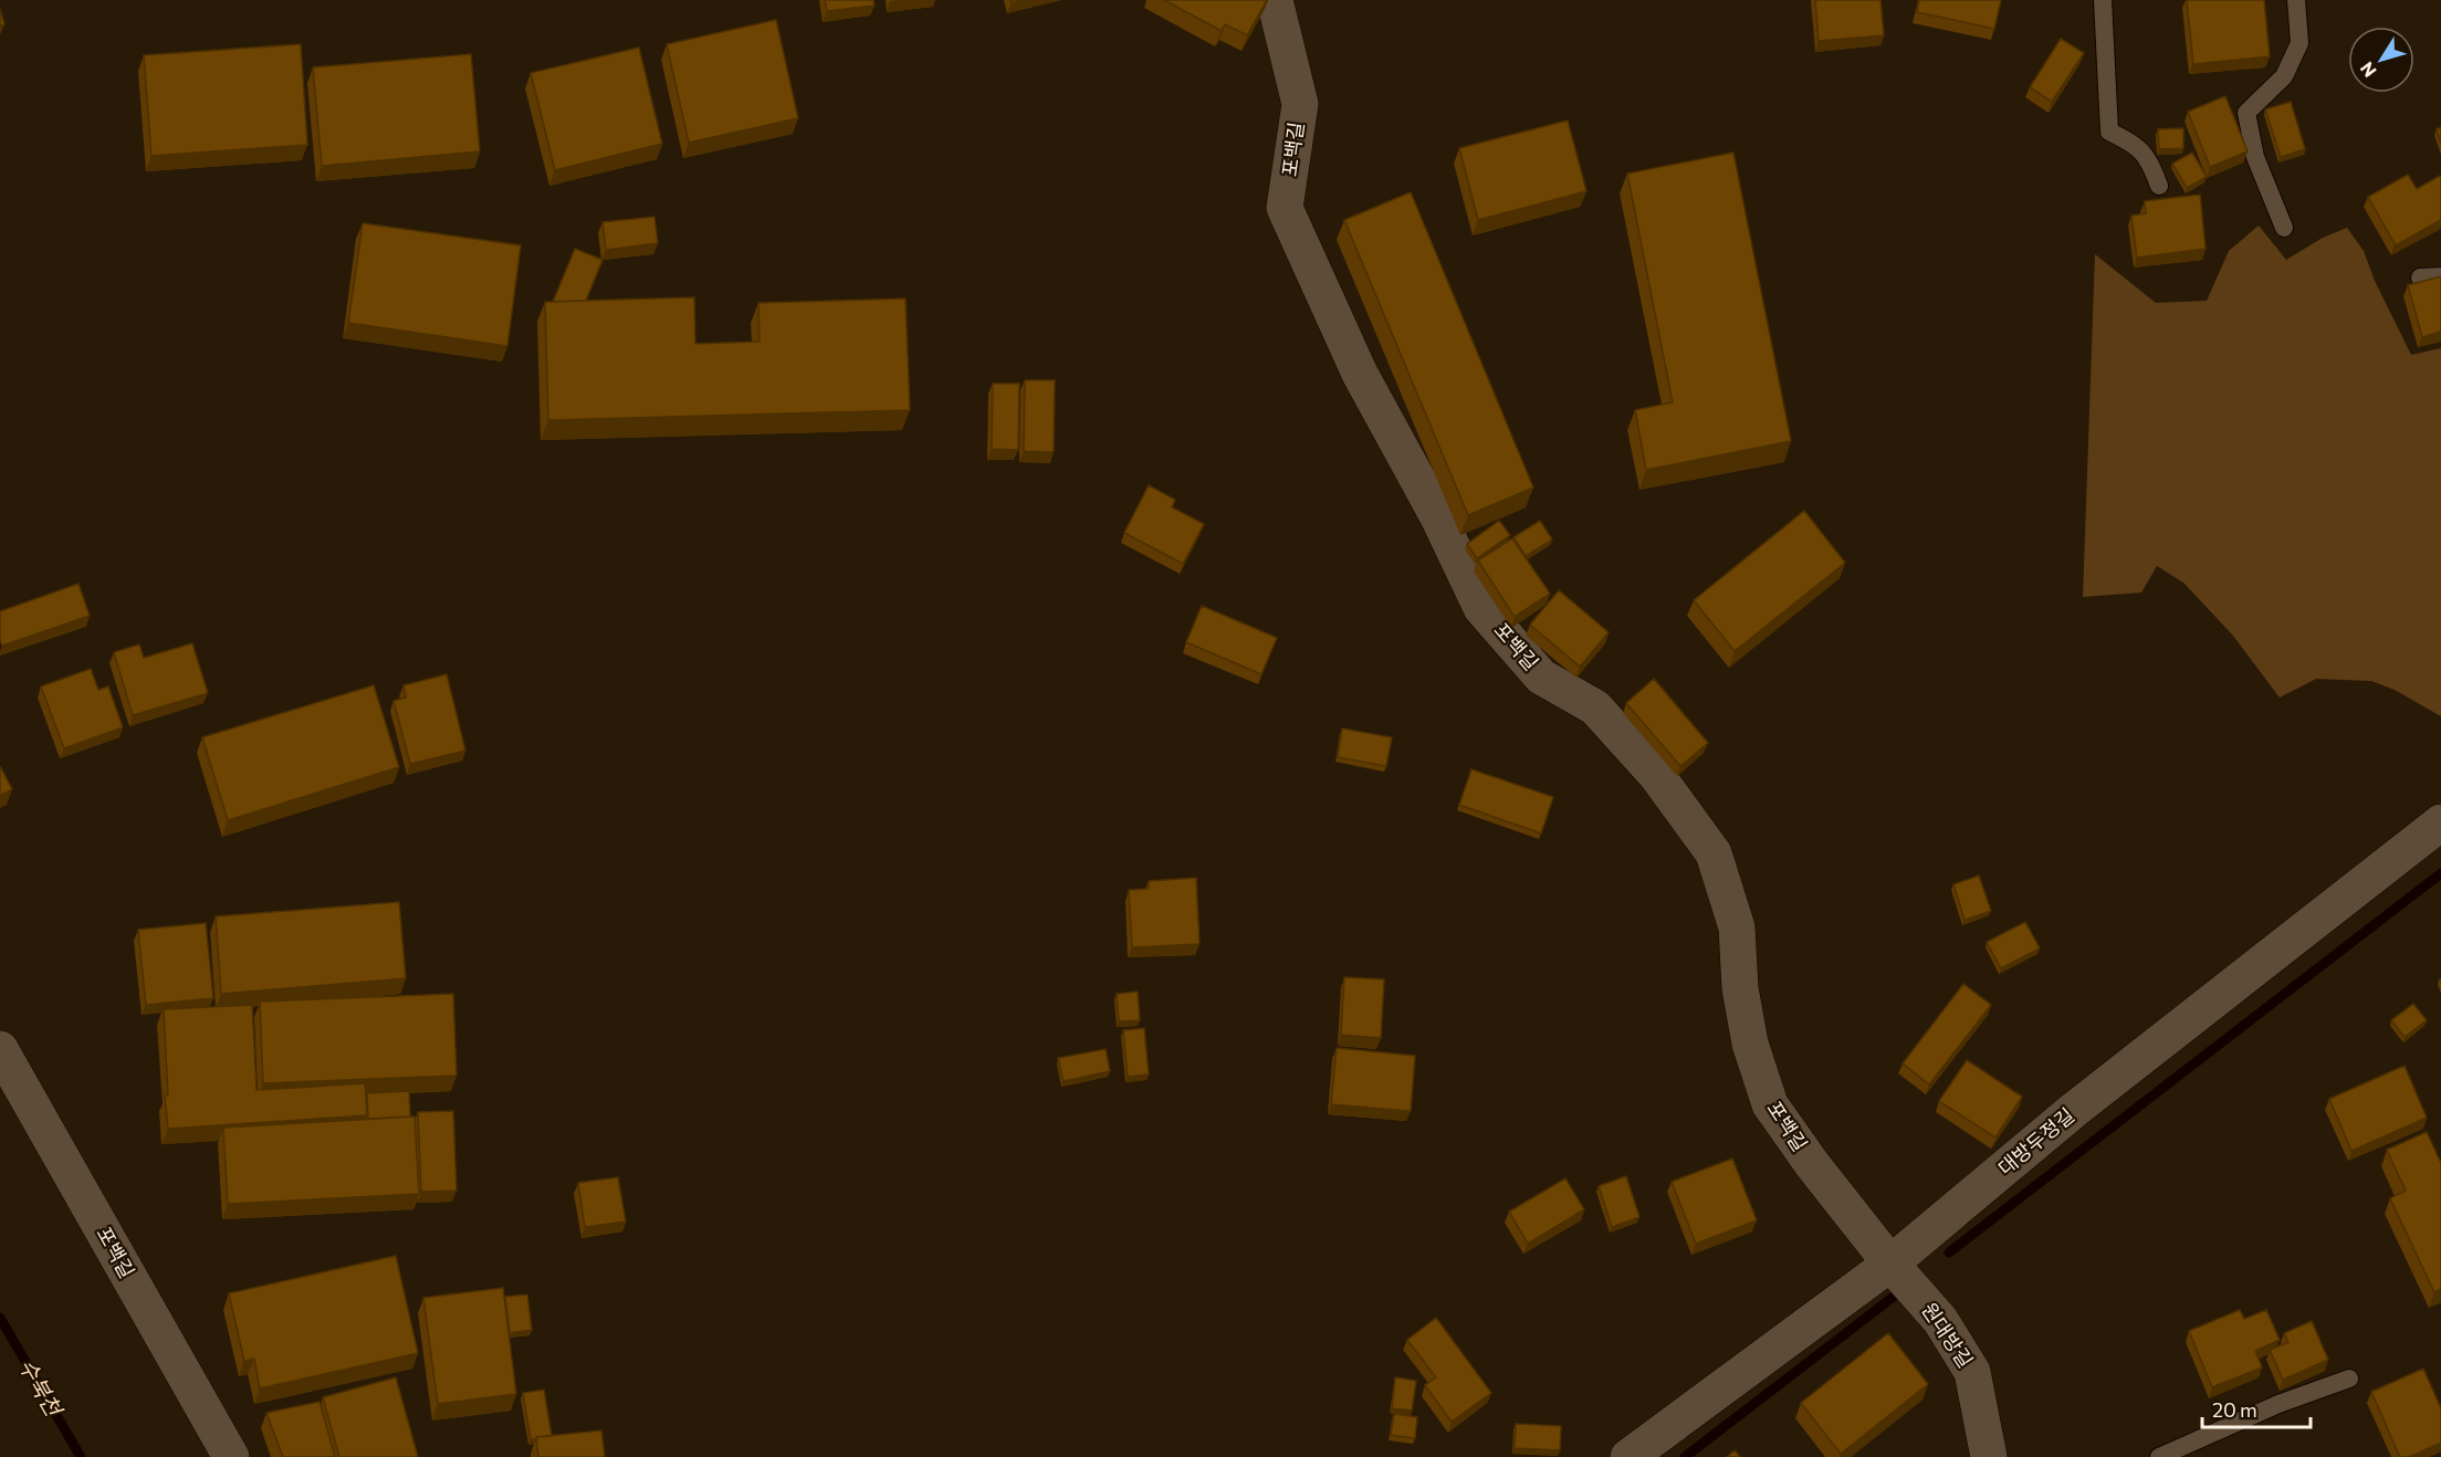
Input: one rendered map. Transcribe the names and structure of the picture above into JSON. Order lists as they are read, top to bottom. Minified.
{"streets":{"street":["포백길","대방두정길","원대방길"]},"crossings":[["포백길","대방두정길"],["포백길","원대방길"],["대방두정길","원대방길"]],"water":["수북천"],"scale_bar":"20 m","north":"bottom left"}
